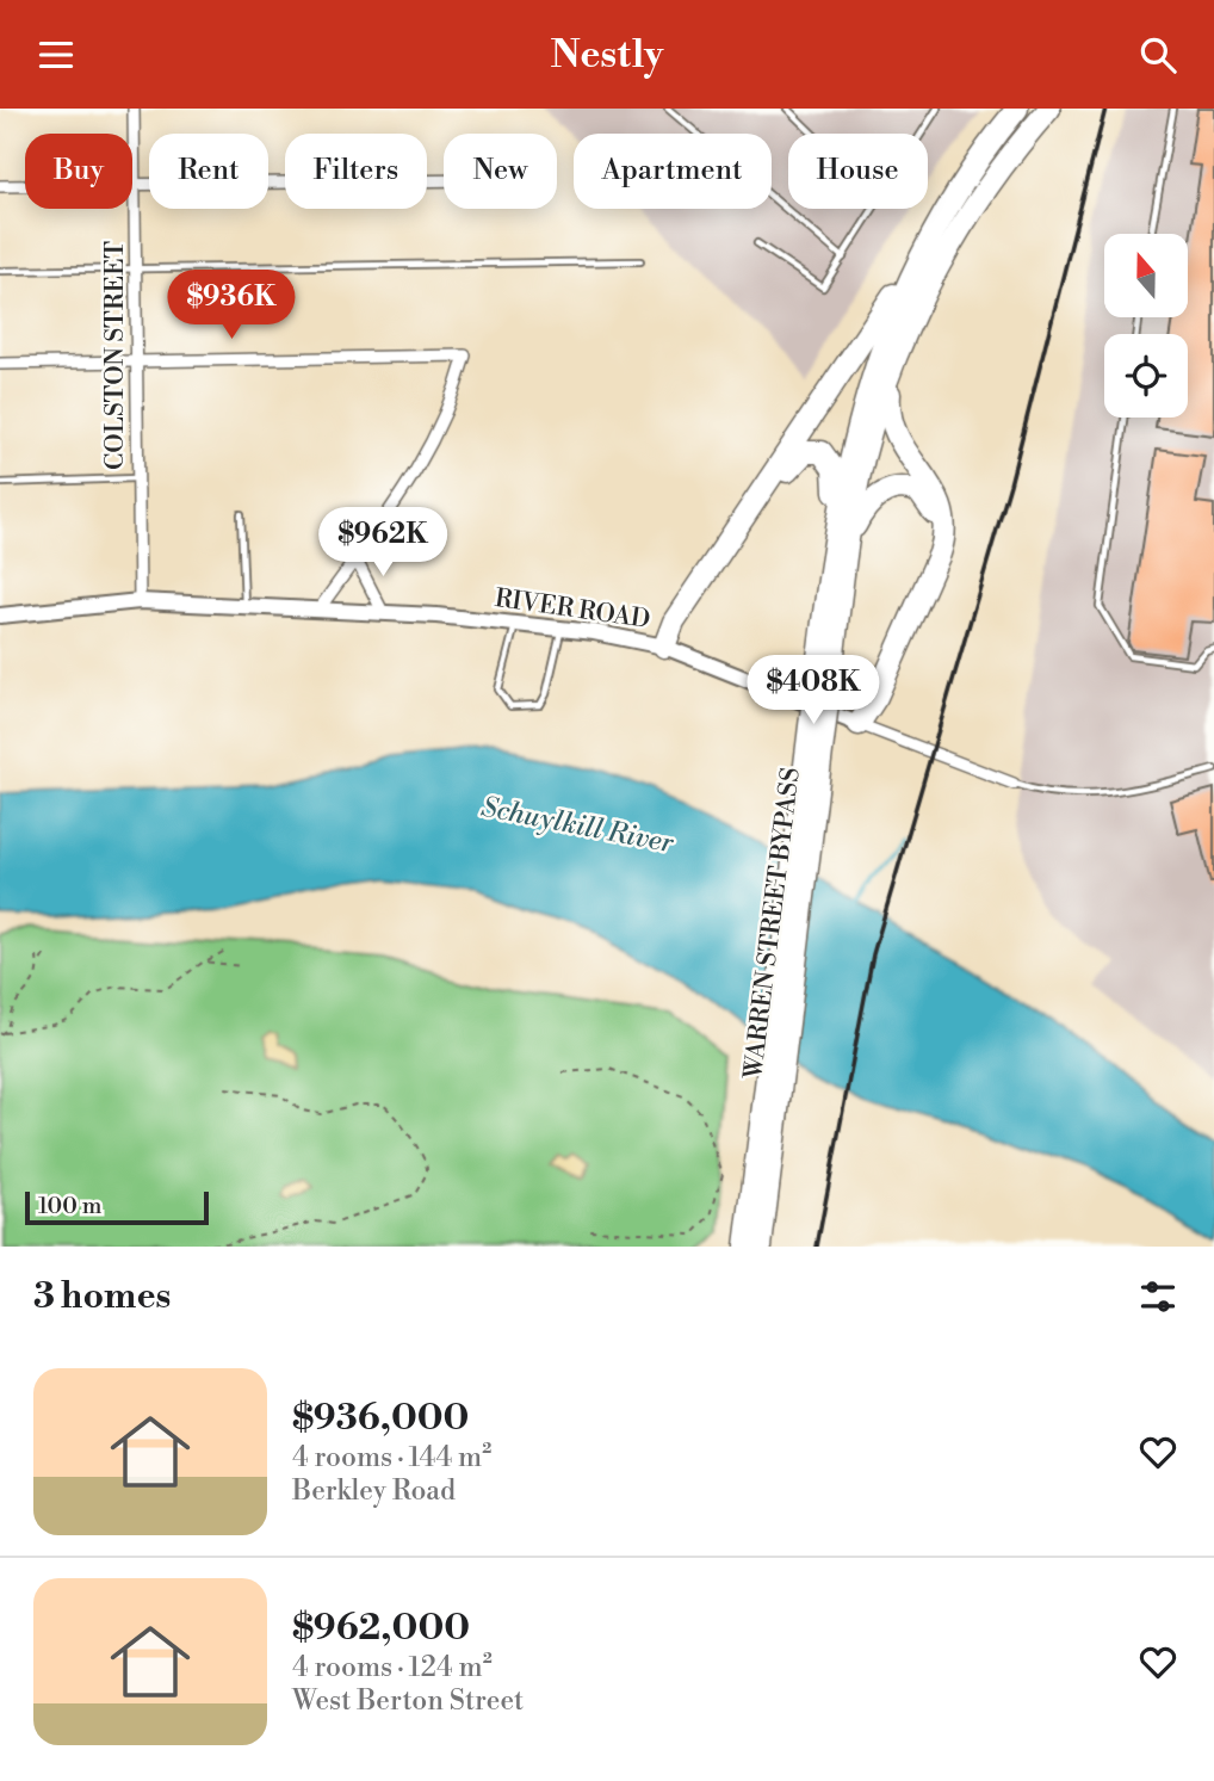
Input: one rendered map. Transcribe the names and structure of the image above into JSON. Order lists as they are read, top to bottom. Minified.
{"streets":{"highway":["WARREN STREET BYPASS"],"street":["COLSTON STREET","RIVER ROAD"]},"crossings":[["COLSTON STREET","RIVER ROAD"]],"water":["Schuylkill River"],"scale_bar":"100 m","north":"top","page":{"header":"Nestly","chip":["Buy","Rent","Filters","New","Apartment","House"],"price":["$936K","$962K","$408K"],"scale":"100 m","heading":"3 homes","list":[{"name":"$936,000","note":"4 rooms · 144 m² · Berkley Road"},{"name":"$962,000","note":"4 rooms · 124 m² · West Berton Street"}]}}
